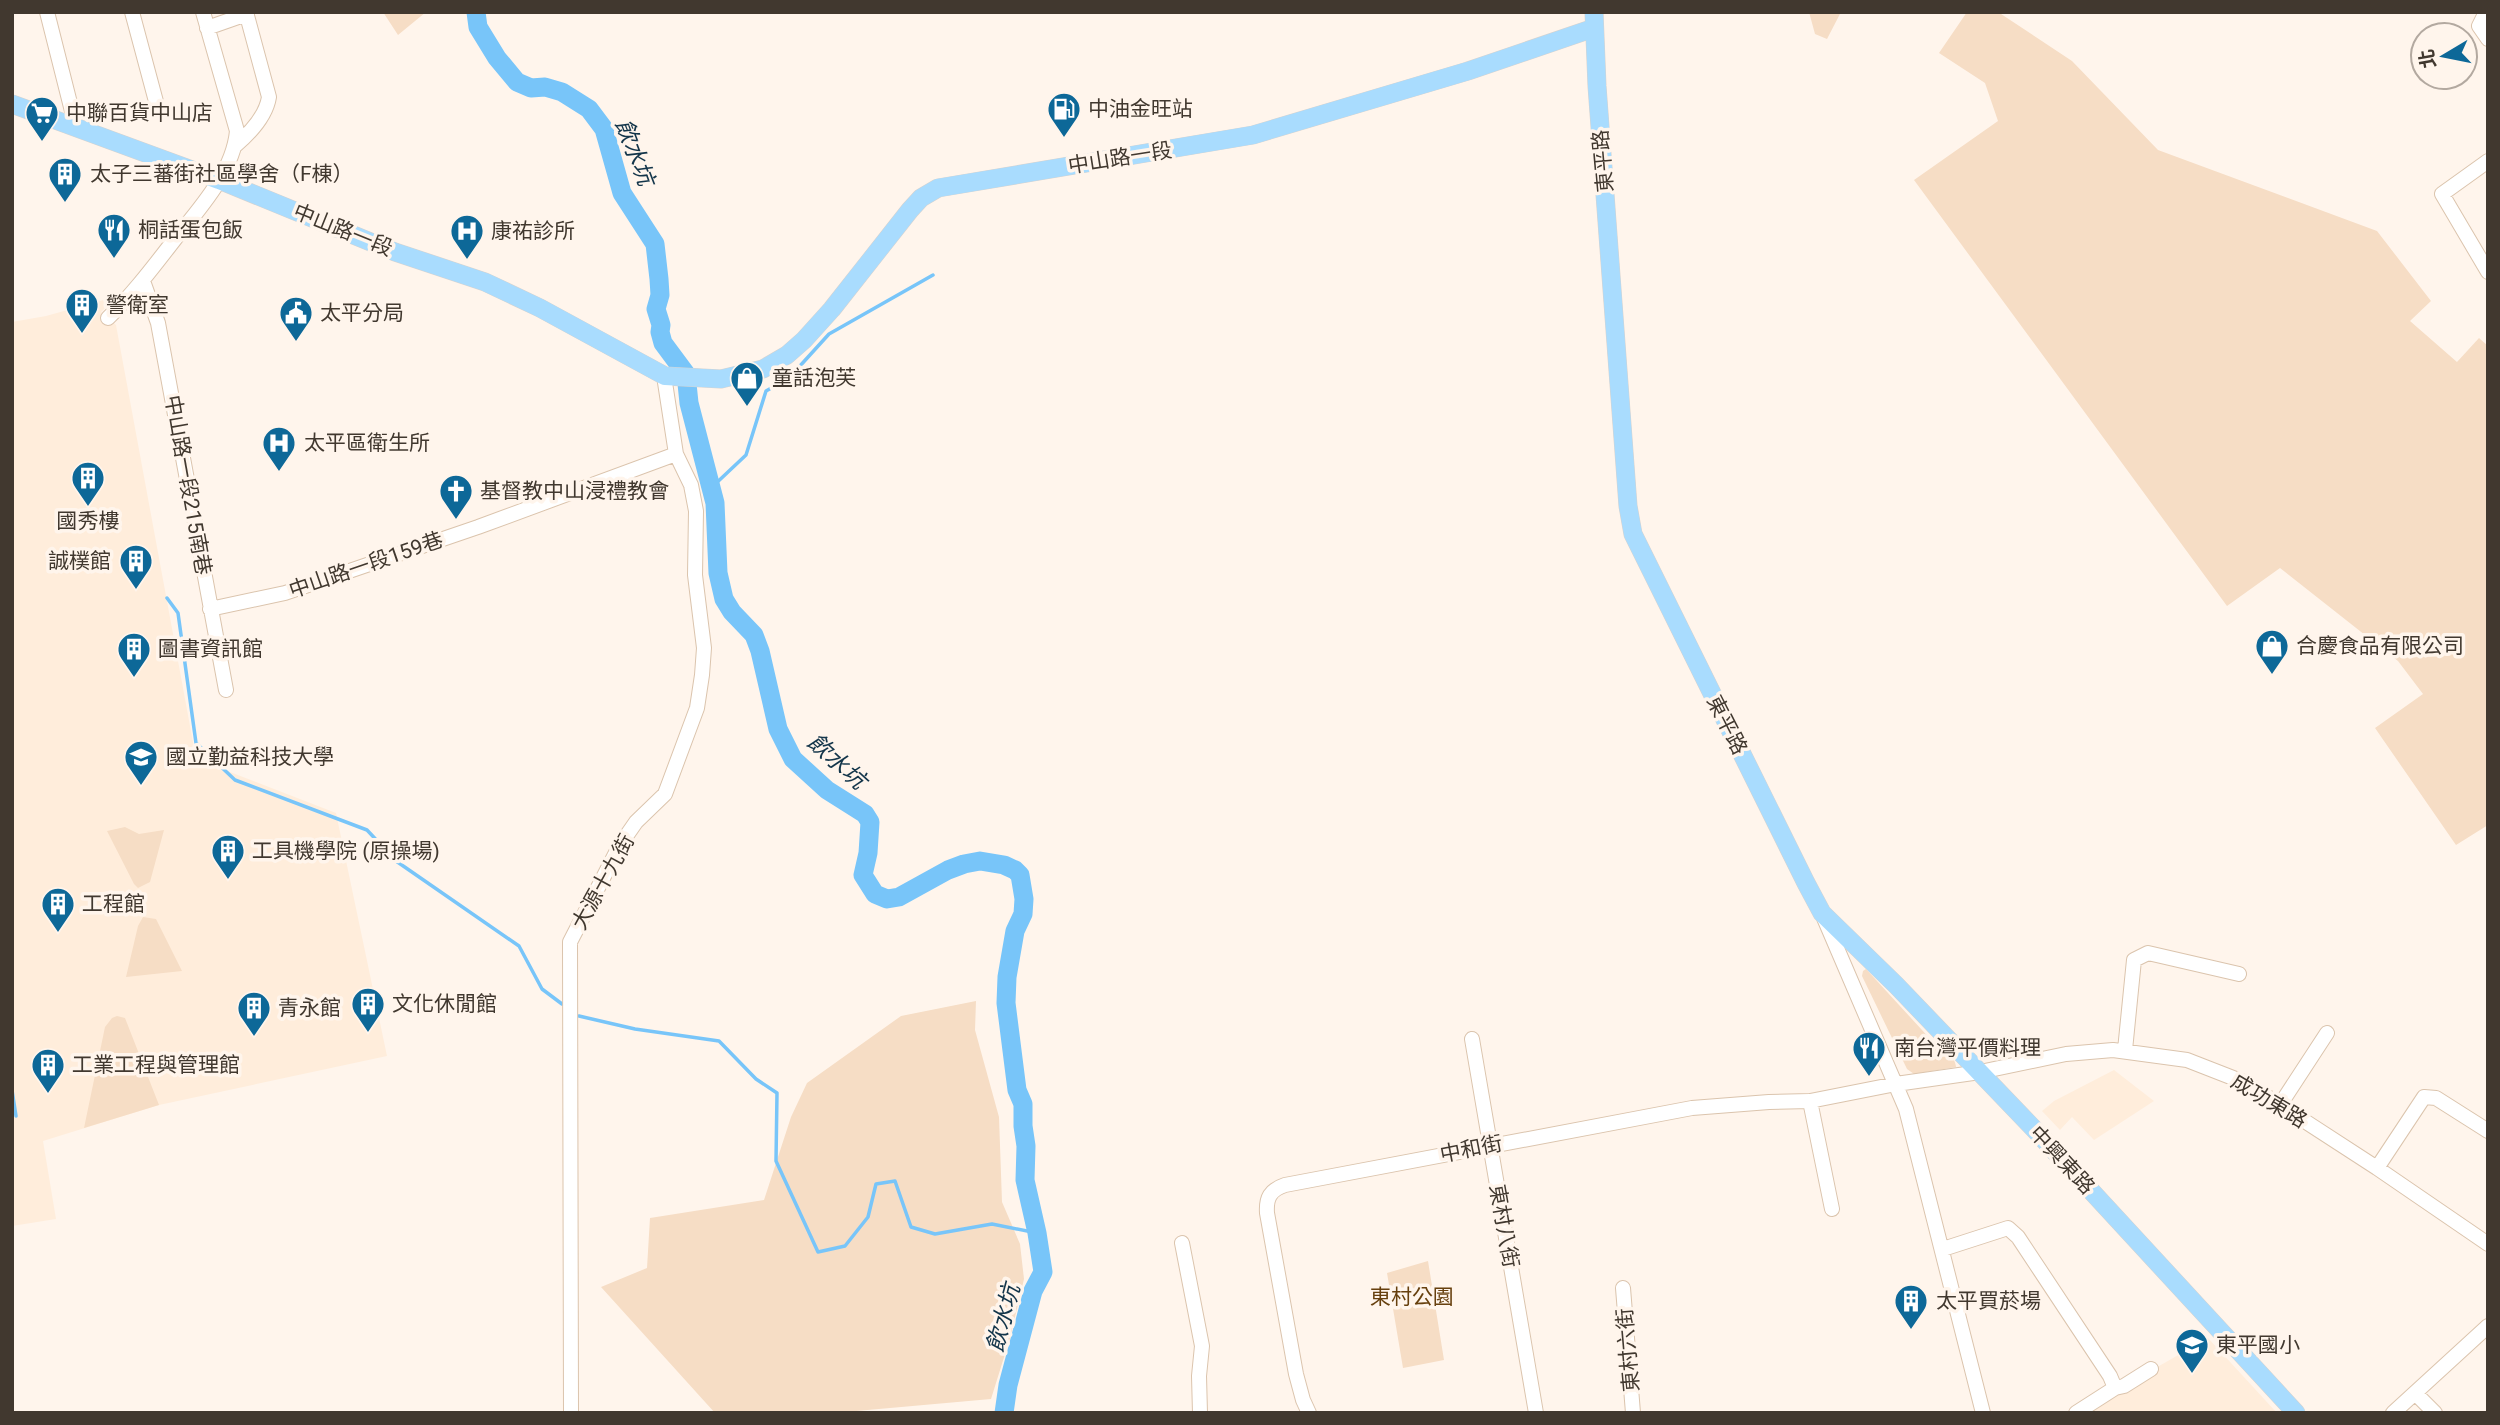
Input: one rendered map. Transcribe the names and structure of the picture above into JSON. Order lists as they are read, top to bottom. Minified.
{"streets":{"main road":["中山路一段","東平路","中興東路"],"street":["中山路一段215南巷","中山路一段159巷","大源十九街","成功東路","中和街","東村八街","東村六街"]},"crossings":[["中山路一段","東平路"],["中山路一段","大源十九街"],["東平路","成功東路"],["東平路","中和街"],["東平路","中興東路"],["中山路一段215南巷","中山路一段159巷"],["中山路一段159巷","大源十九街"],["成功東路","中和街"],["成功東路","中興東路"],["中和街","東村八街"]],"water":["飲水坑"],"parks":["東村公園"],"places":{"fuel station":["中油金旺站"],"supermarket":["中聯百貨中山店"],"building":["太子三蕃街社區學舍（F棟）","警衛室","國秀樓","誠樸館","圖書資訊館","工具機學院 (原操場)","工程館","文化休閒館","青永館","工業工程與管理館","太平買菸場"],"restaurant":["桐話蛋包飯","南台灣平價料理"],"hospital":["康祐診所","太平區衛生所"],"public building":["太平分局"],"shop":["童話泡芙","合慶食品有限公司"],"church":["基督教中山浸禮教會"],"school or university":["國立勤益科技大學","東平國小"]},"north":"left"}
